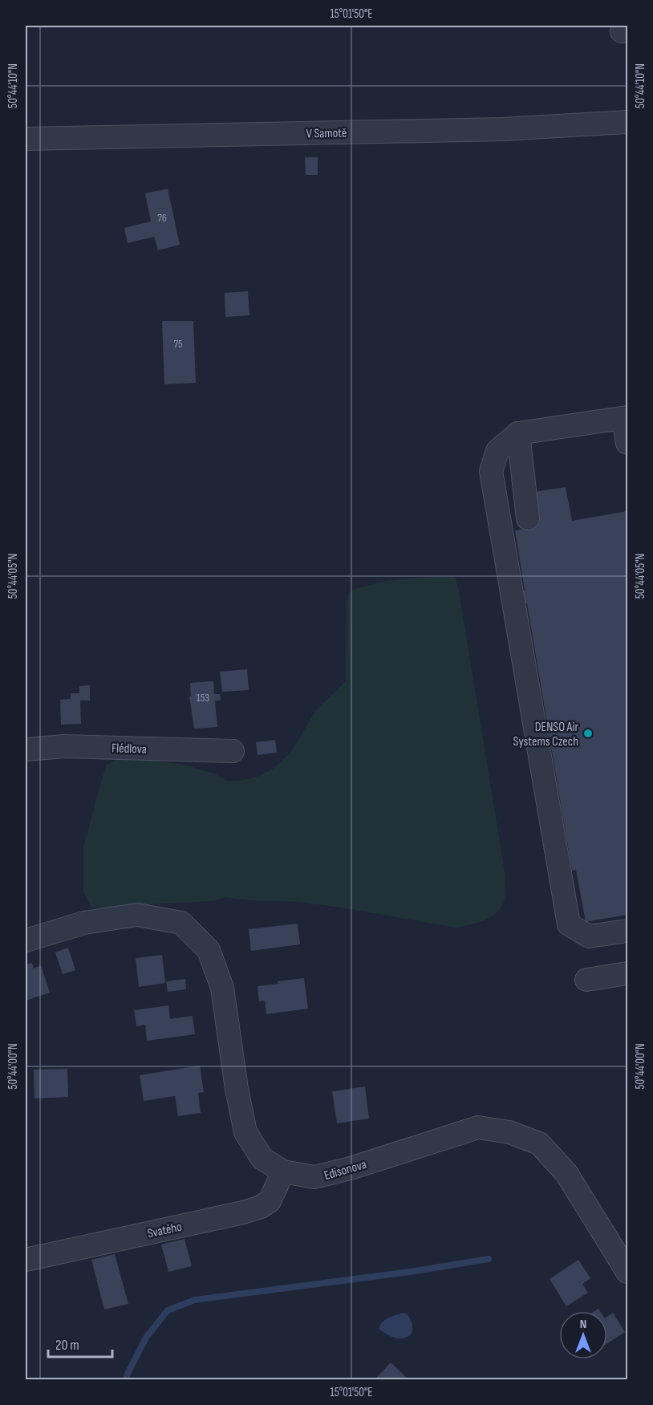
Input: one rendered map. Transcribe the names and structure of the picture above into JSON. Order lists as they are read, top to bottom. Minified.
{"streets":{"street":["V Samotě","Flédlova","Edisonova","Svatého"]},"crossings":[["Edisonova","Svatého"]],"places":["DENSO Air Systems Czech"],"house_numbers":["76","75","153"],"scale_bar":"20 m","north":"top","coordinates":["15°01'50\"E","50°44'10\"N","50°44'05\"N","50°44'00\"N"]}
